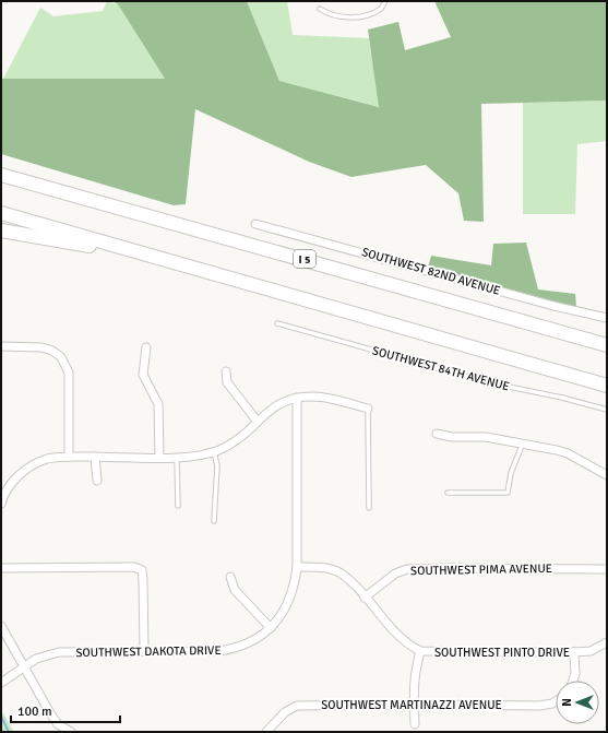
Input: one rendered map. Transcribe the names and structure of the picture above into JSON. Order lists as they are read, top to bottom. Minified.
{"streets":{"highway":["I 5"],"street":["SOUTHWEST 82ND AVENUE","SOUTHWEST PIMA AVENUE","SOUTHWEST DAKOTA DRIVE","SOUTHWEST PINTO DRIVE","SOUTHWEST MARTINAZZI AVENUE"],"lane":["SOUTHWEST 84TH AVENUE"]},"crossings":[["SOUTHWEST PIMA AVENUE","SOUTHWEST PINTO DRIVE"],["SOUTHWEST DAKOTA DRIVE","SOUTHWEST PINTO DRIVE"]],"scale_bar":"100 m","north":"left"}
